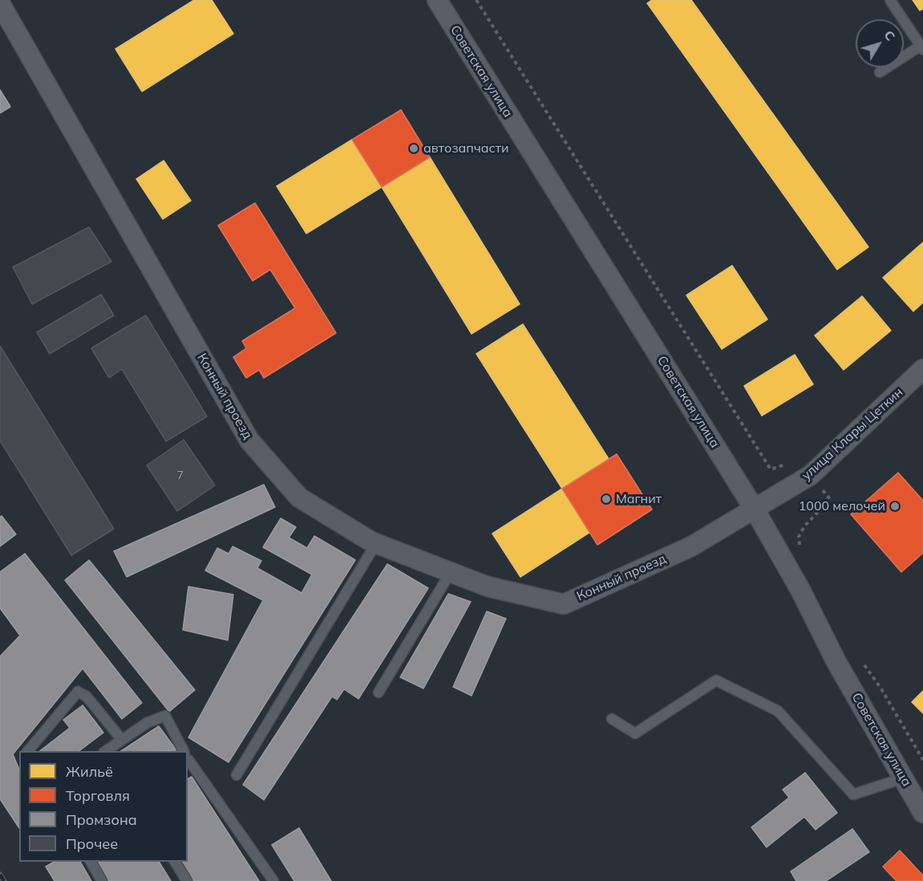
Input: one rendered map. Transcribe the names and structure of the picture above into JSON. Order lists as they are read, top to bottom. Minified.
{"streets":{"street":["Советская улица","Конный проезд","улица Клары Цеткин"]},"crossings":[["Советская улица","Конный проезд"],["Советская улица","улица Клары Цеткин"],["Конный проезд","улица Клары Цеткин"]],"places":["автозапчасти","Магнит","1000 мелочей"],"house_numbers":["7"],"legend":["Жильё","Торговля","Промзона","Прочее"],"north":"top right"}
